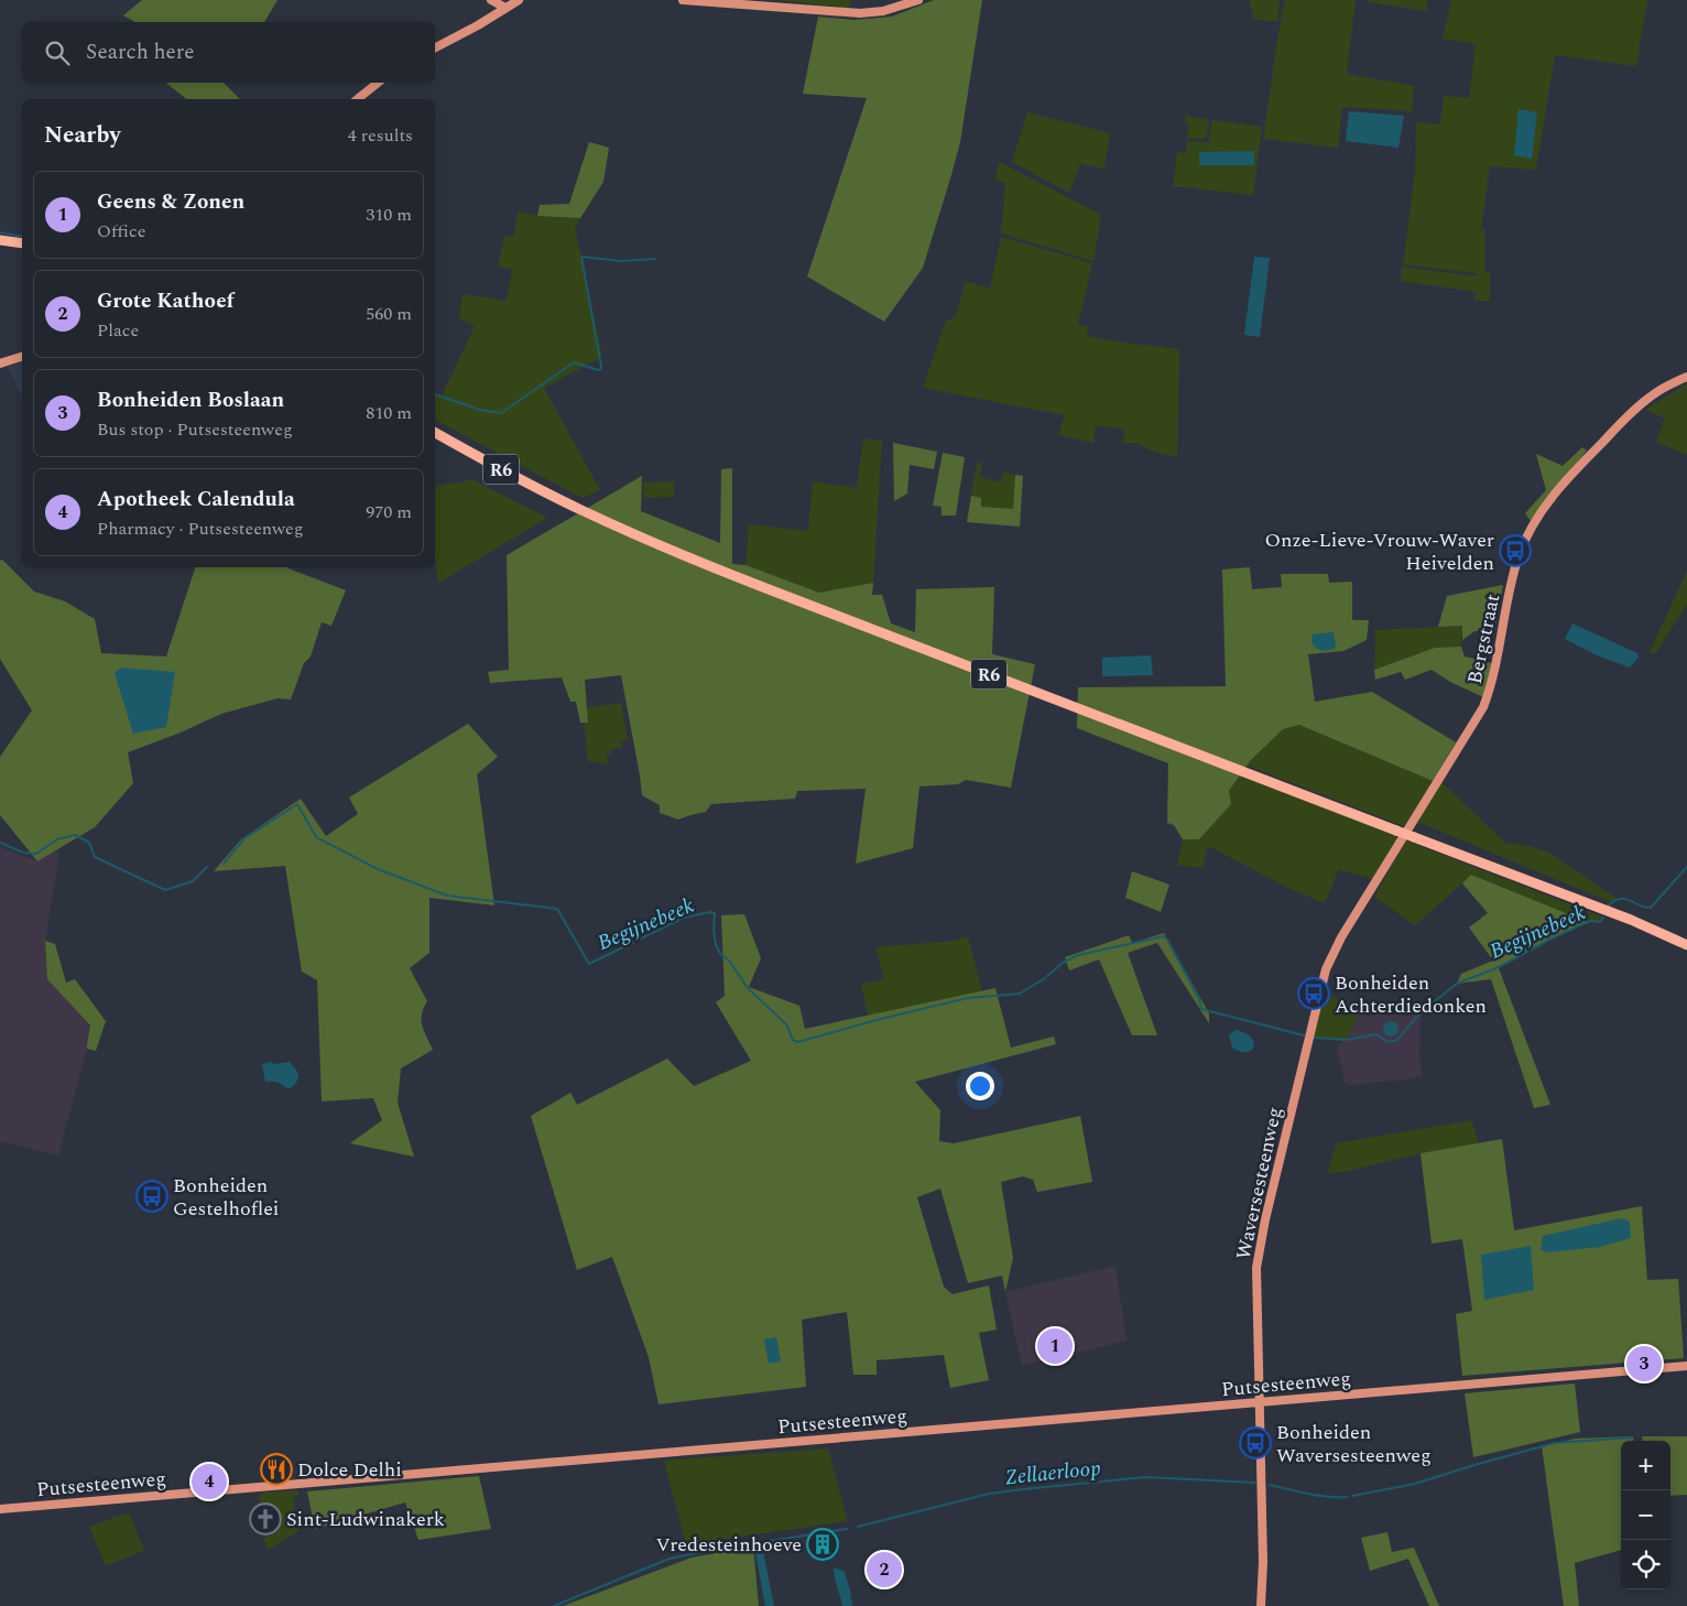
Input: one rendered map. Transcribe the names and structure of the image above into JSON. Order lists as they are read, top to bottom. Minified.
{"streets":{"main road":["R6"],"street":["Bergstraat","Waversesteenweg","Putsesteenweg"]},"crossings":[["Bergstraat","Waversesteenweg"],["Waversesteenweg","Putsesteenweg"]],"water":["Begijnebeek","Zellaerloop"],"places":{"bus stop":["Onze-Lieve-Vrouw-Waver Heivelden","Bonheiden Achterdiedonken","Bonheiden Gestelhoflei","Bonheiden Waversesteenweg"],"restaurant":["Dolce Delhi"],"church":["Sint-Ludwinakerk"],"building":["Vredesteinhoeve"]},"page":{"search":"Search here","heading":["Nearby","4 results"],"list":[{"mark":"1","name":"Geens & Zonen","note":"Office","value":"310 m"},{"mark":"2","name":"Grote Kathoef","note":"Place","value":"560 m"},{"mark":"3","name":"Bonheiden Boslaan","note":"Bus stop · Putsesteenweg","value":"810 m"},{"mark":"4","name":"Apotheek Calendula","note":"Pharmacy · Putsesteenweg","value":"970 m"}],"pins":["1","3","4","2"],"map_buttons":["+","−"]}}
